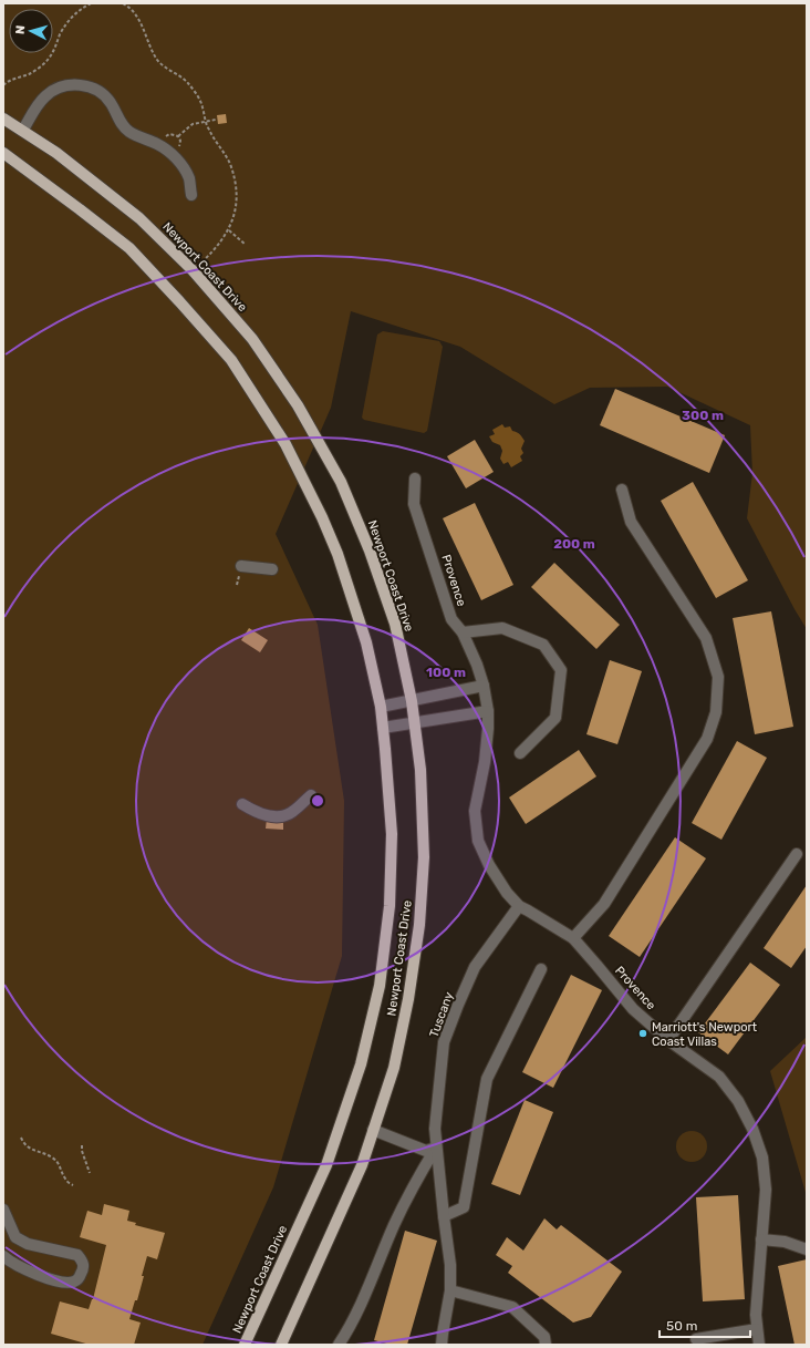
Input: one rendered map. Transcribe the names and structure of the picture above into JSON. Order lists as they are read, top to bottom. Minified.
{"streets":{"main road":["Newport Coast Drive"],"street":["Provence","Tuscany"]},"crossings":[["Provence","Tuscany"]],"places":["Marriott's Newport Coast Villas"],"scale_bar":"50 m","north":"left","rings":["300 m","200 m","100 m"]}
